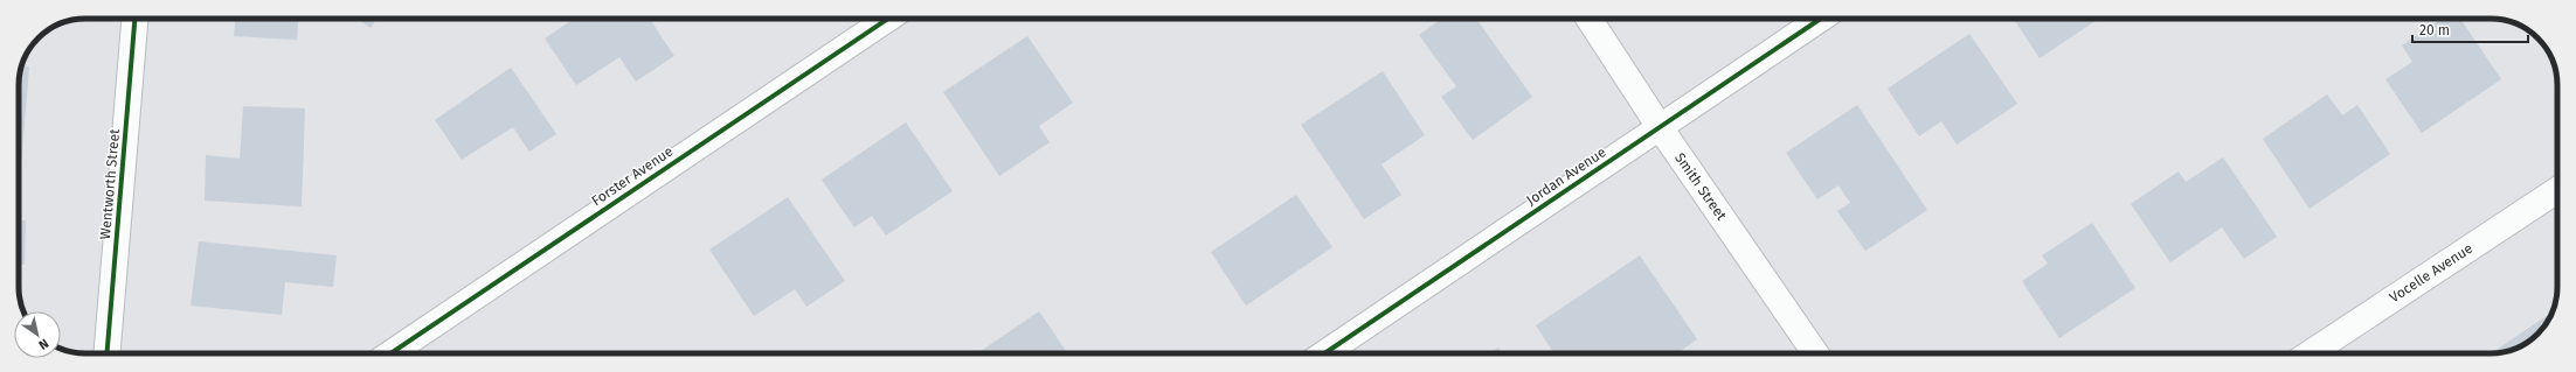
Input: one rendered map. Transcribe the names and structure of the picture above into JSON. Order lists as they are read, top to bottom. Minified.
{"streets":{"street":["Forster Avenue","Jordan Avenue","Wentworth Street","Smith Street","Vocelle Avenue"]},"crossings":[["Jordan Avenue","Smith Street"]],"scale_bar":"20 m","north":"bottom right"}
